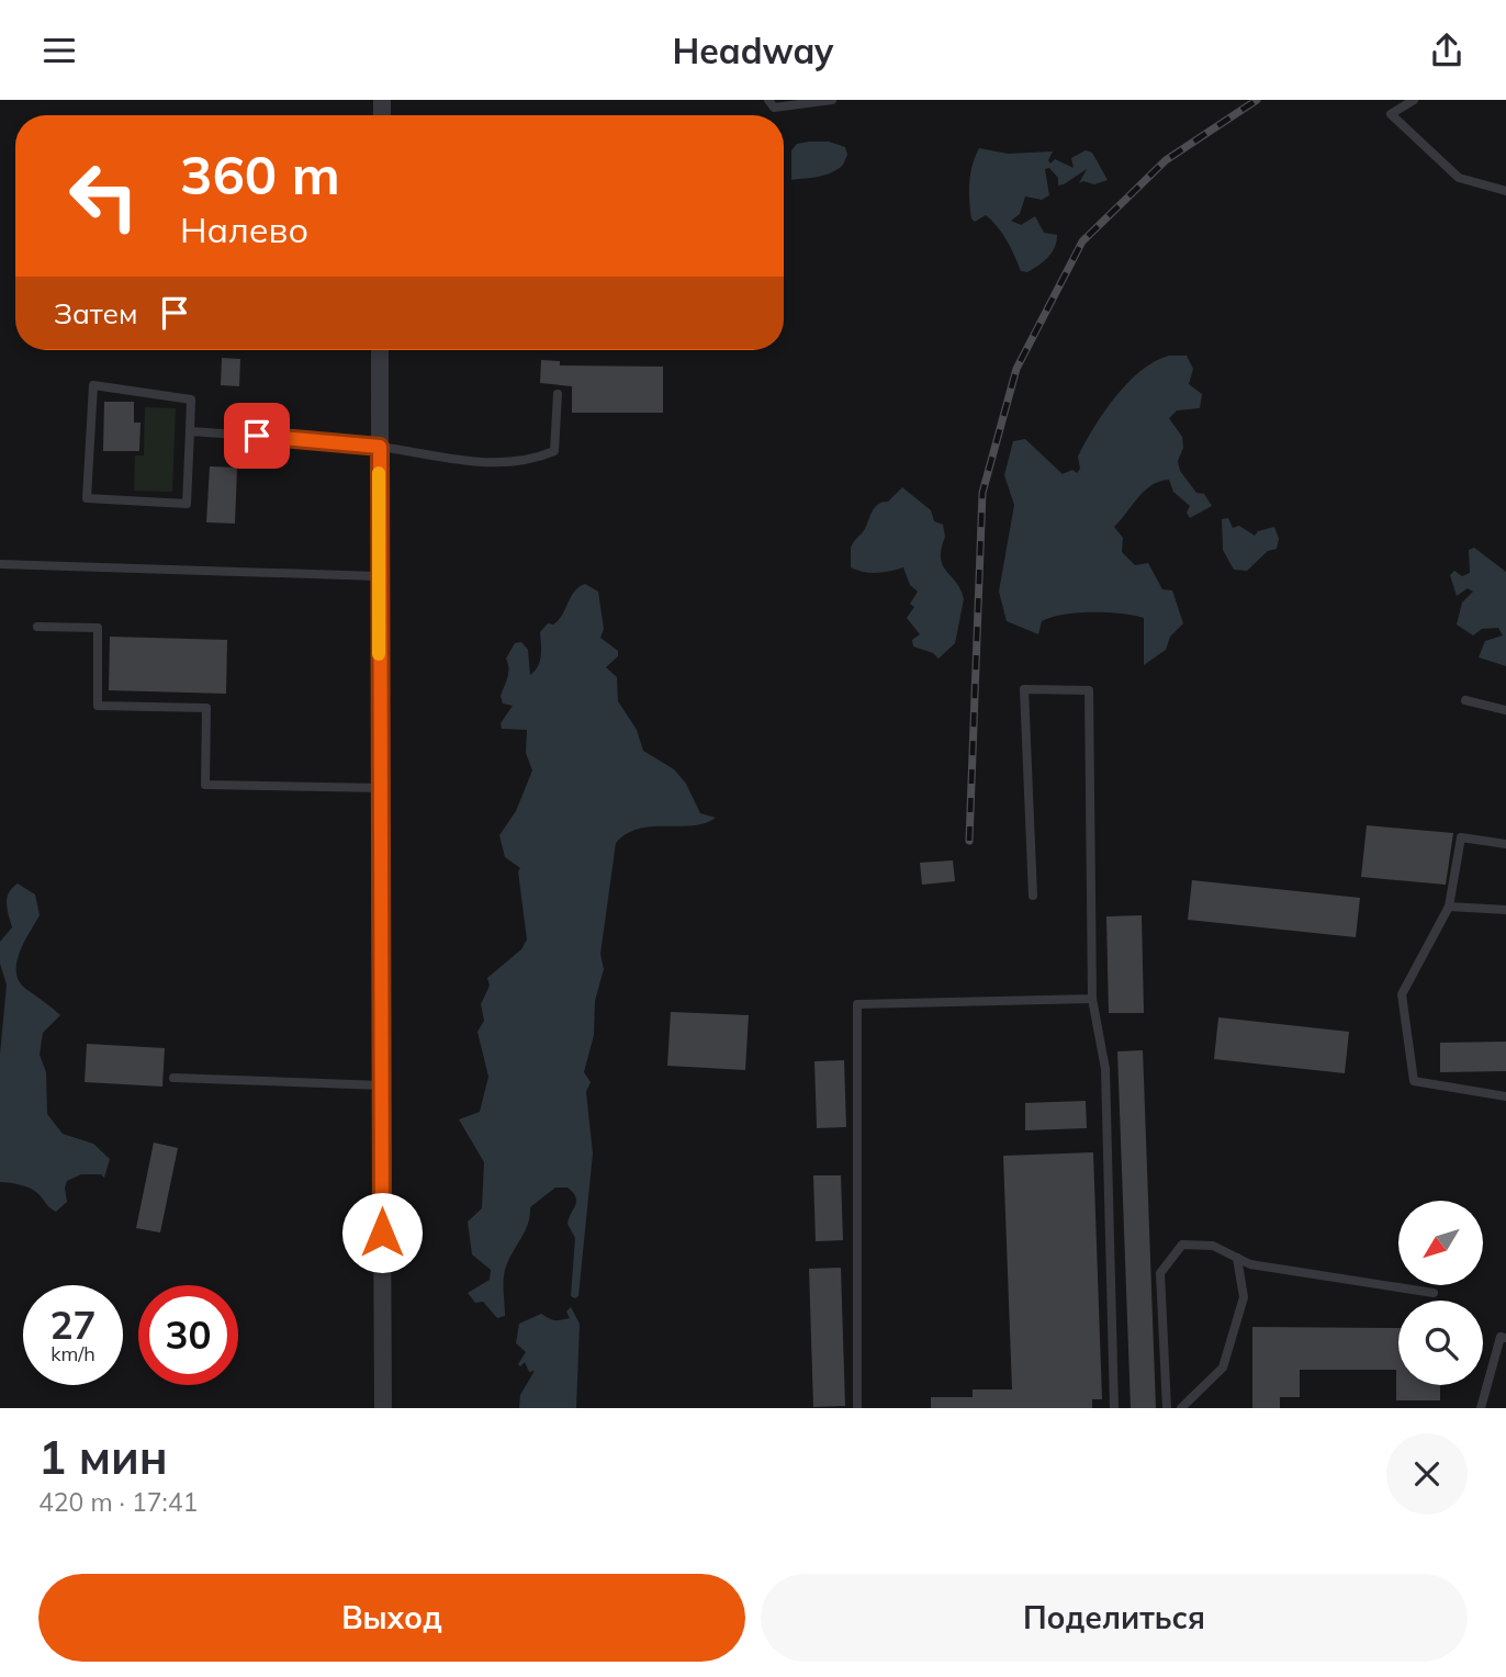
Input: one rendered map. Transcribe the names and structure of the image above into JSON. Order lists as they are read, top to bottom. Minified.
{"north":"bottom left","page":{"header":"Headway","turn":["360 m","Налево"],"then":"Затем","speed":"27 km/h","limit":"30","heading":["1 мин","420 m · 17:41"],"buttons":["Выход","Поделиться"]}}
